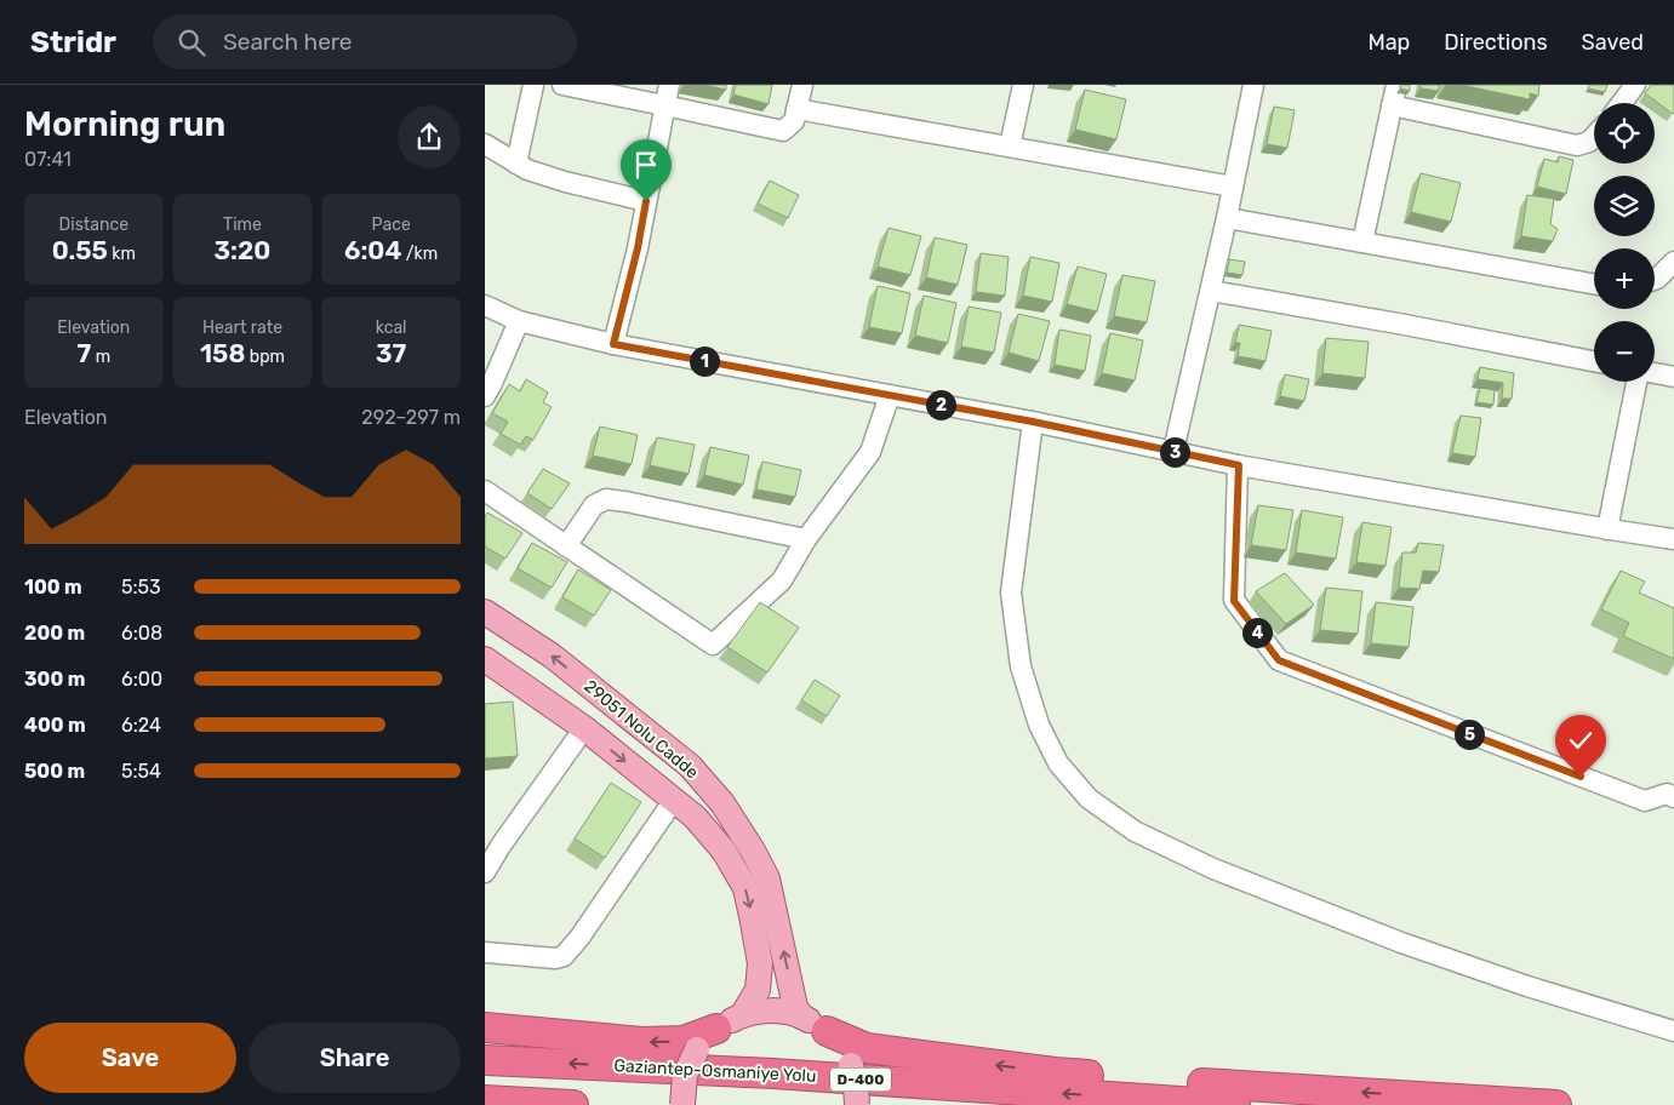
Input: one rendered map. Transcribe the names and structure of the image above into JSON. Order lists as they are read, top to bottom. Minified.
{"streets":{"highway":["Gaziantep-Osmaniye Yolu","D-400"],"main road":["29051 Nolu Cadde"]},"page":{"header":"Stridr","search":"Search here","nav":["Map","Directions","Saved"],"heading":["Morning run","07:41"],"map_buttons":["+","−"],"stats":[["Distance","0.55 km"],["Time","3:20"],["Pace","6:04 /km"],["Elevation","7 m"],["Heart rate","158 bpm"],["kcal","37"]],"pins":["1","2","3","4","5"],"chart":["Elevation","292–297 m"],"list":[{"name":"100 m","note":"5:53"},{"name":"200 m","note":"6:08"},{"name":"300 m","note":"6:00"},{"name":"400 m","note":"6:24"},{"name":"500 m","note":"5:54"}],"buttons":["Save","Share"]}}
